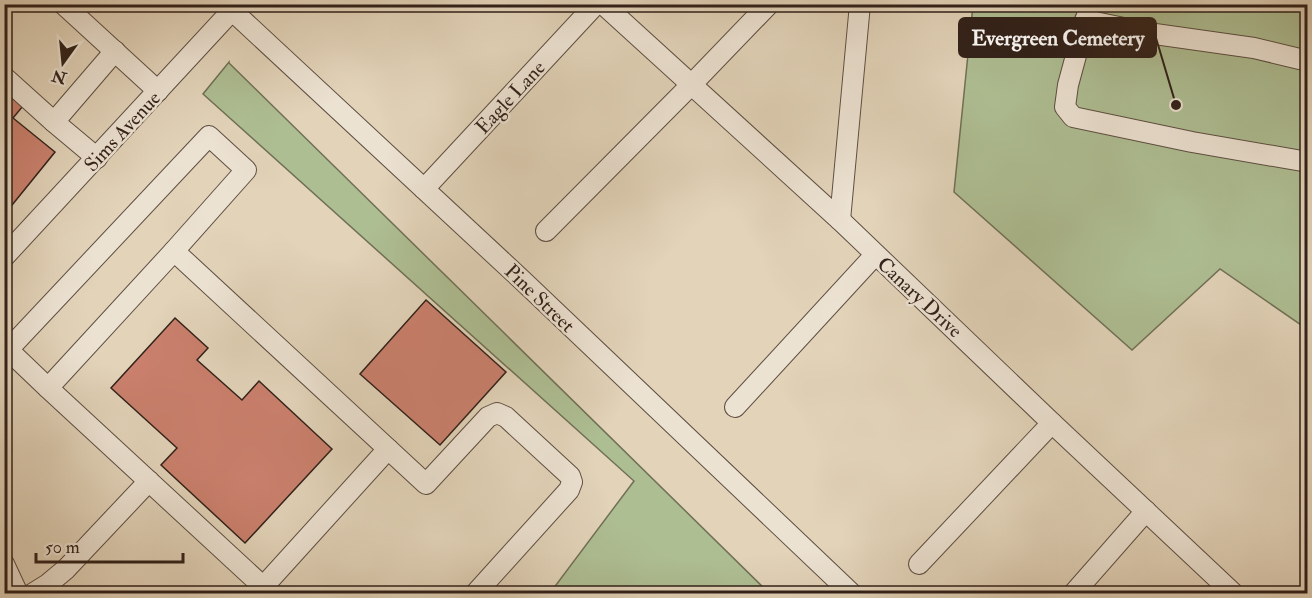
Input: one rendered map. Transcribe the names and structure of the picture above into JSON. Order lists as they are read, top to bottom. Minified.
{"streets":{"street":["Eagle Lane","Sims Avenue","Canary Drive","Pine Street"]},"crossings":[["Eagle Lane","Pine Street"],["Sims Avenue","Pine Street"]],"places":["Evergreen Cemetery"],"scale_bar":"50 m","north":"bottom"}
